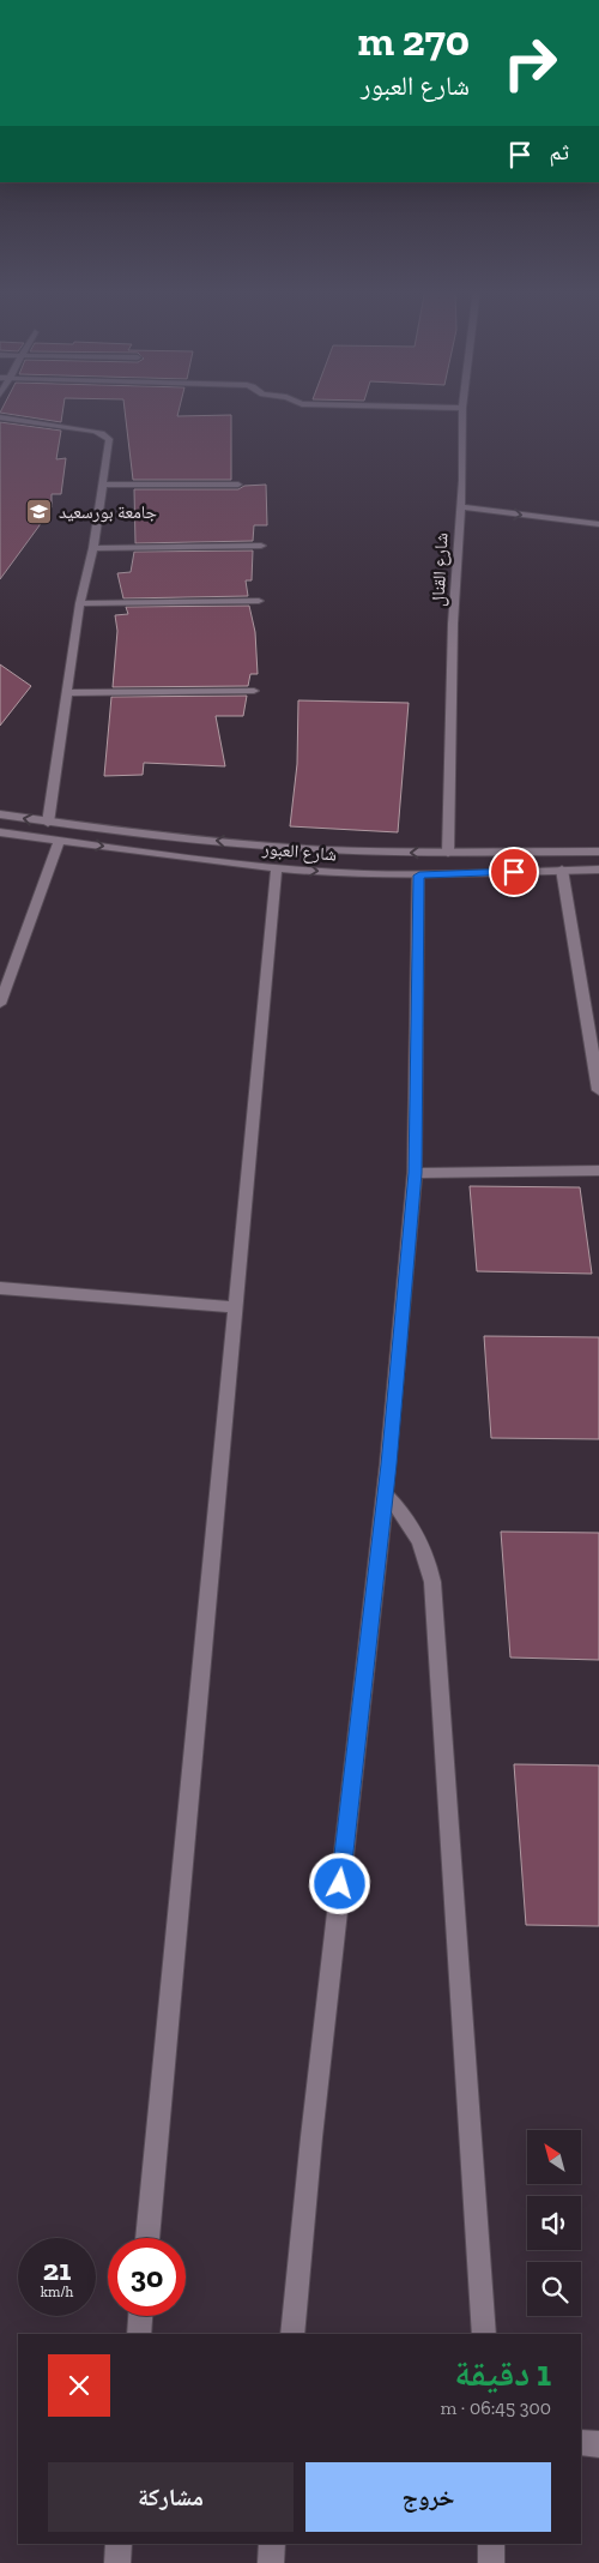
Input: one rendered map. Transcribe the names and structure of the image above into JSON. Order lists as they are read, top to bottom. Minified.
{"streets":{"street":["شارع القنال","شارع العبور"]},"crossings":[["شارع القنال","شارع العبور"]],"places":{"school or university":["جامعة بورسعيد"]},"north":"top left","page":{"turn":["270 m","شارع العبور"],"then":"ثم","speed":"21 km/h","limit":"30","heading":["1 دقيقة","300 m · 06:45"],"buttons":["خروج","مشاركة"]}}
